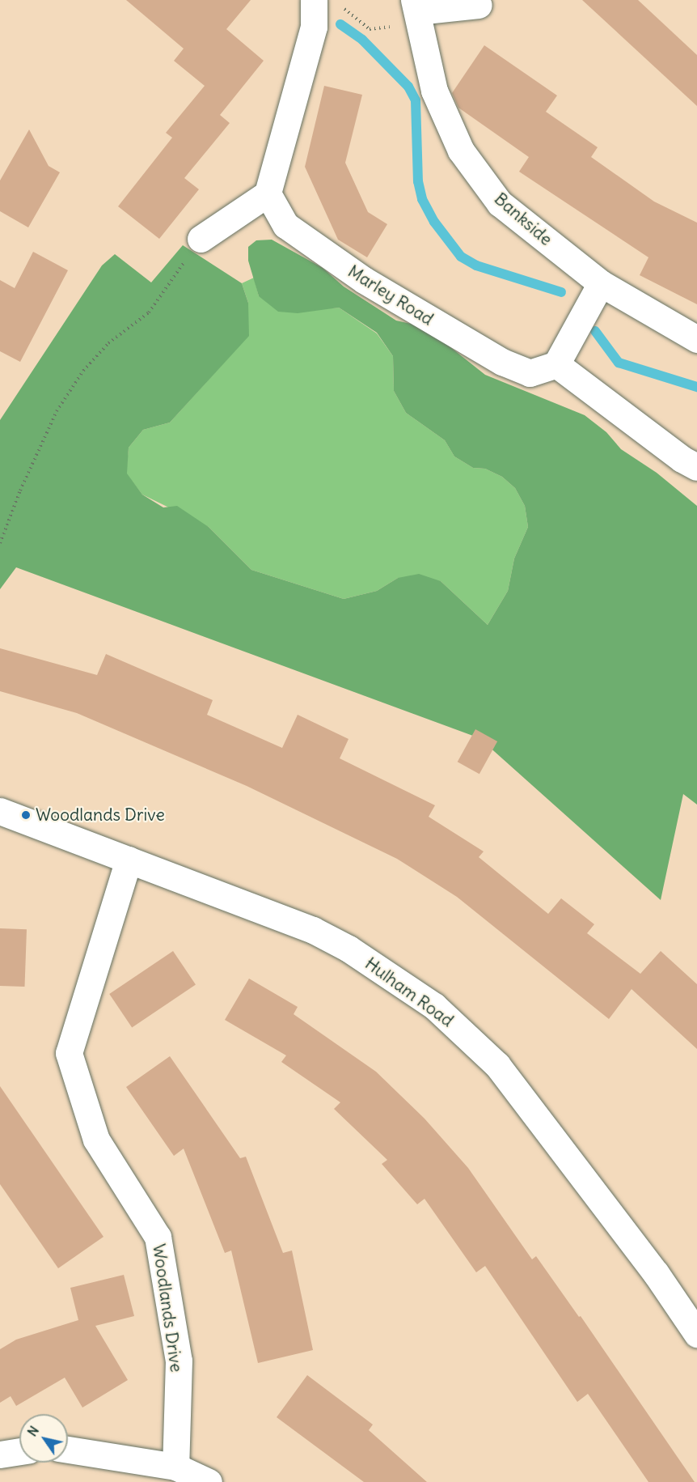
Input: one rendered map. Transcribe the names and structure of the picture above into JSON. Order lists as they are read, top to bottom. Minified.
{"streets":{"street":["Bankside","Marley Road","Hulham Road","Woodlands Drive"]},"crossings":[["Hulham Road","Woodlands Drive"]],"places":["Woodlands Drive"],"north":"top left"}
